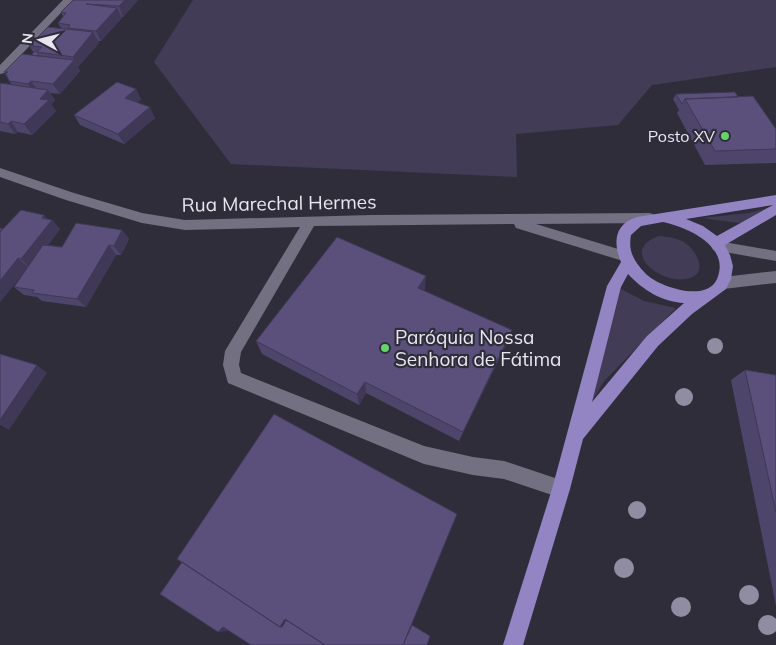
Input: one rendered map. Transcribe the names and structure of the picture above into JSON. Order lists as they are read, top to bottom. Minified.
{"streets":{"street":["Rua Marechal Hermes"]},"places":["Posto XV","Paróquia Nossa Senhora de Fátima"],"north":"left"}
